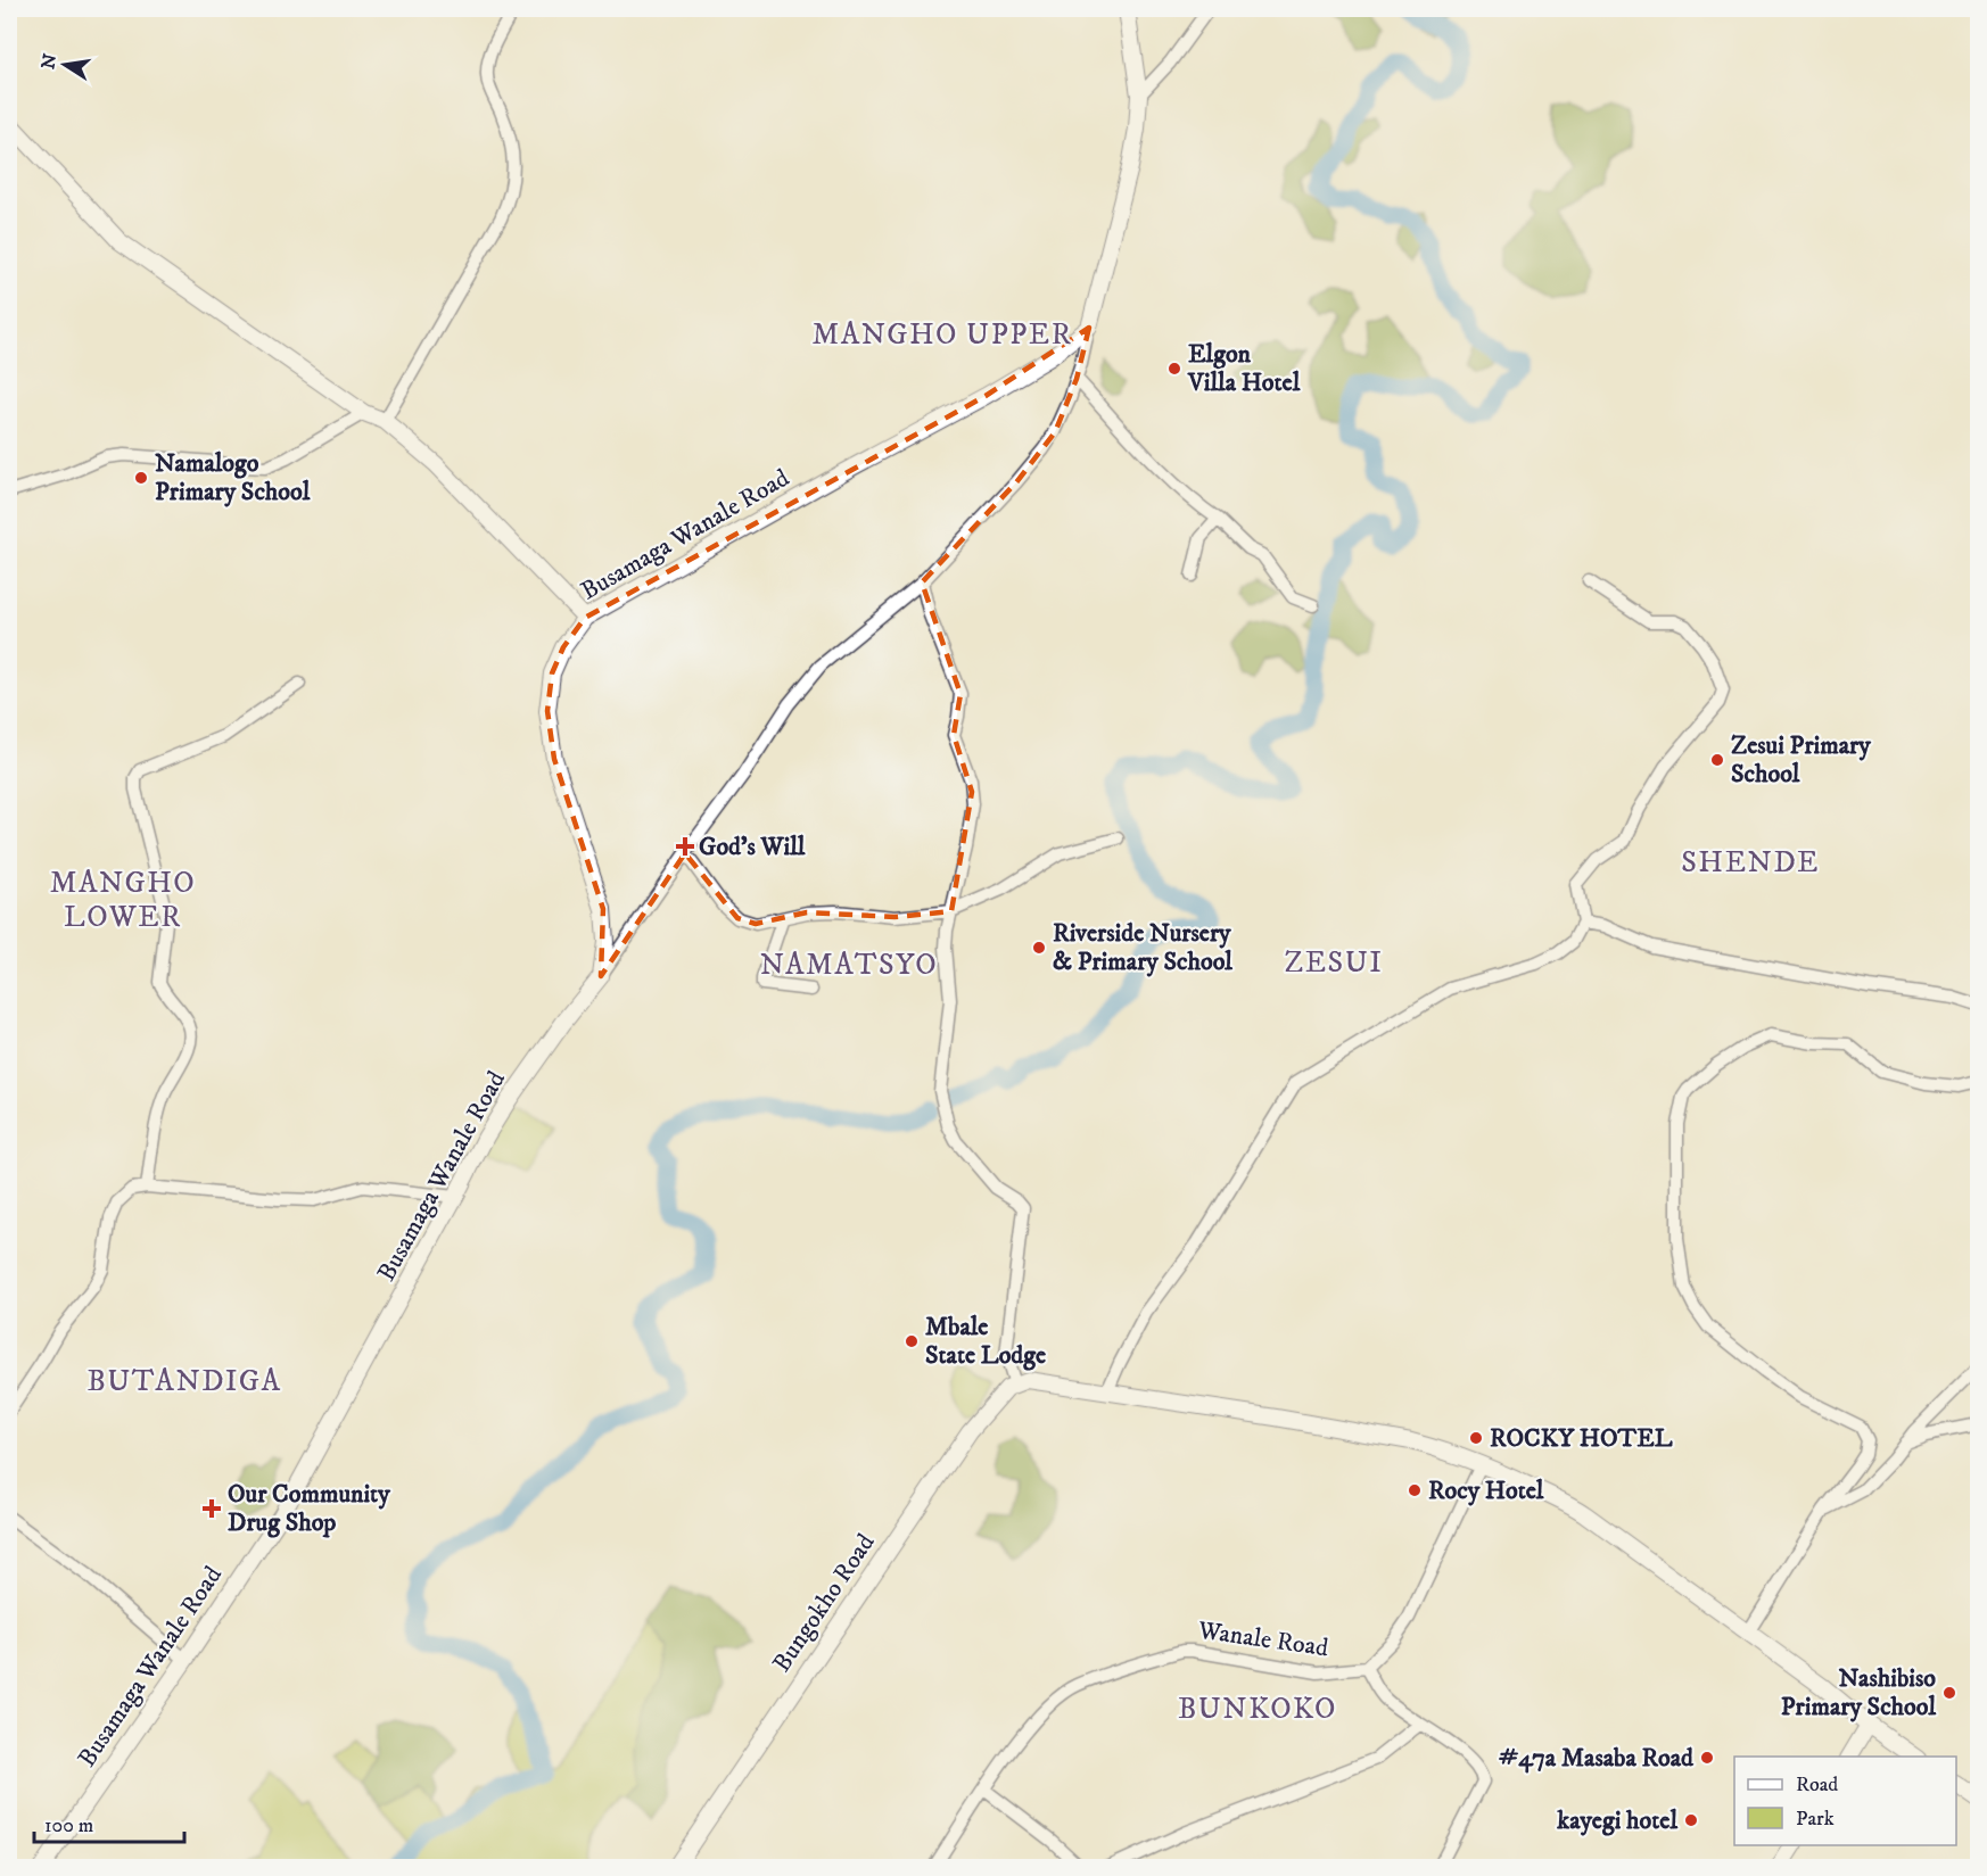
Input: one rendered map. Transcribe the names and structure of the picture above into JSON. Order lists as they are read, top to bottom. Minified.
{"streets":{"street":["Busamaga Wanale Road","Bungokho Road","Wanale Road"]},"districts":["MANGHO UPPER","SHENDE","MANGHO LOWER","ZESUI","NAMATSYO","BUTANDIGA","BUNKOKO"],"places":{"other":["Elgon Villa Hotel","Namalogo Primary School","Zesui Primary School","Riverside Nursery & Primary School","Mbale State Lodge","ROCKY HOTEL","Rocy Hotel","Nashibiso Primary School","#47a Masaba Road","kayegi hotel"],"health":["God's Will","Our Community Drug Shop"]},"legend":["Road","Park"],"scale_bar":"100 m","north":"left"}
